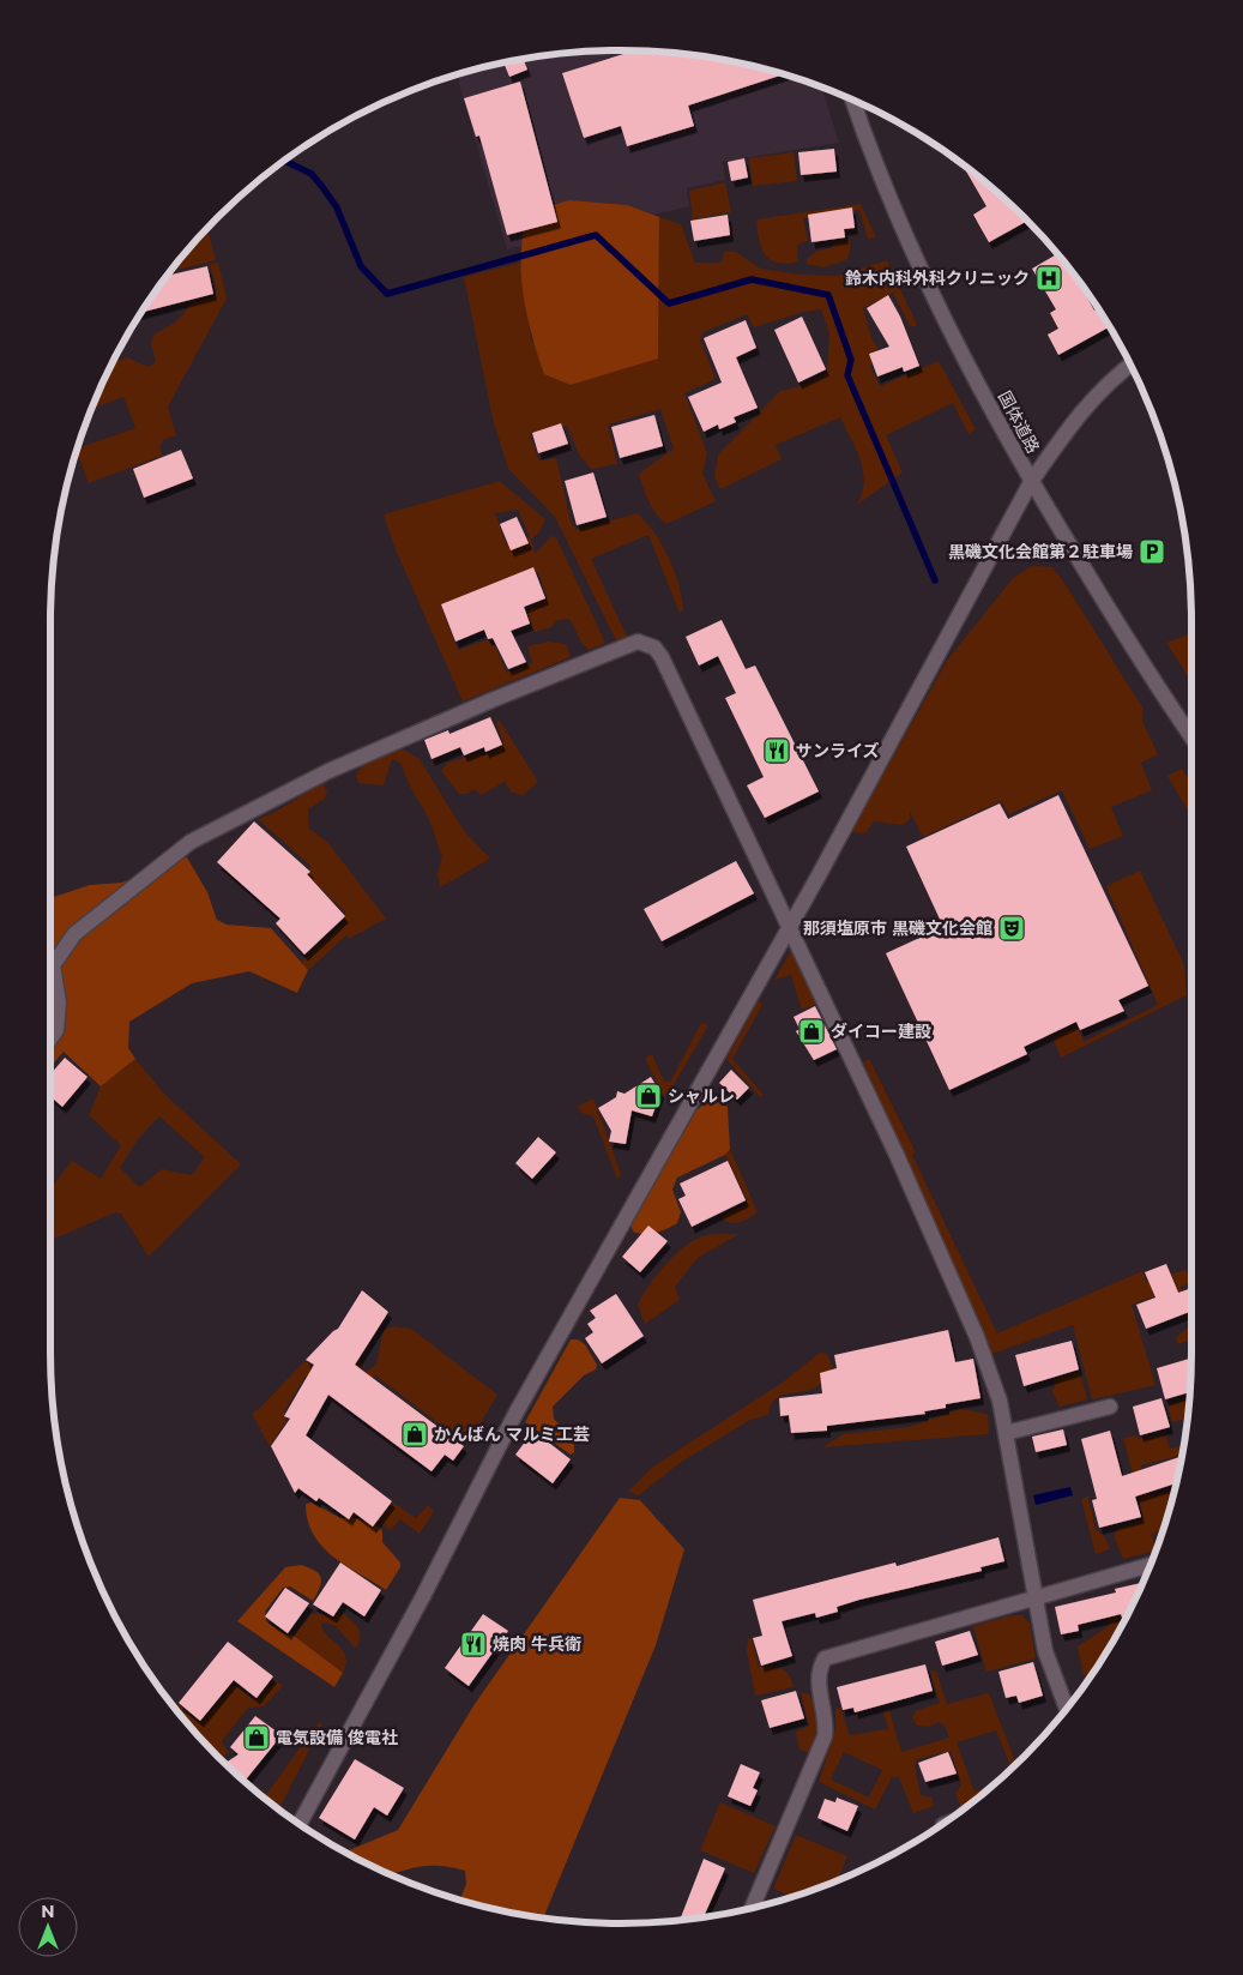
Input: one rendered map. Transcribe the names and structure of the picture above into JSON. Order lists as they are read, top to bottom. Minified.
{"streets":{"street":["国体道路"]},"places":{"hospital":["鈴木内科外科クリニック"],"parking":["黒磯文化会館第２駐車場"],"restaurant":["サンライズ","焼肉 牛兵衛"],"theatre":["那須塩原市 黒磯文化会館"],"shop":["ダイコー建設","シャルレ","かんばん マルミ工芸","電気設備 俊電社"]},"north":"top"}
